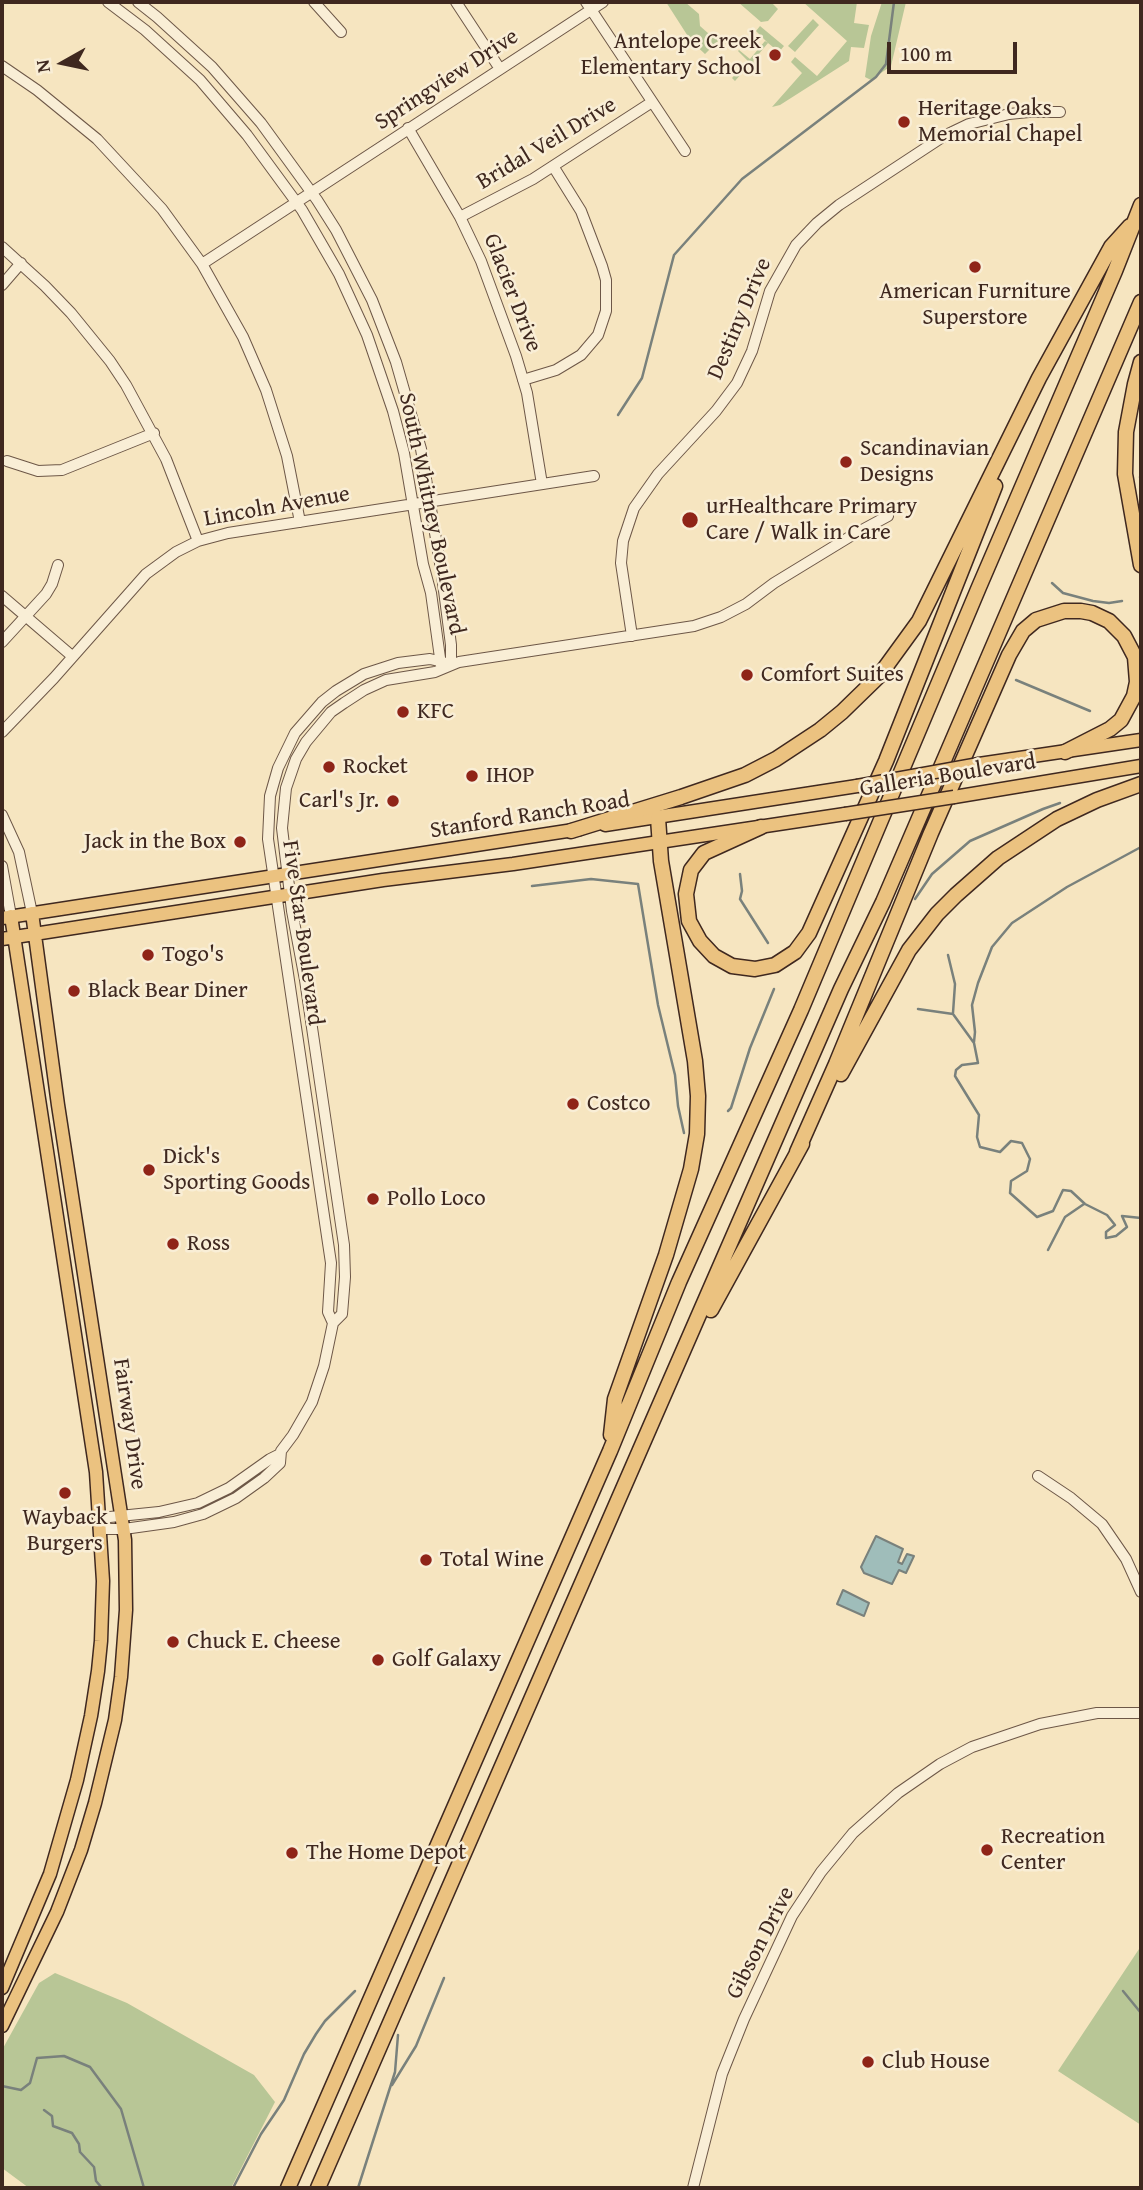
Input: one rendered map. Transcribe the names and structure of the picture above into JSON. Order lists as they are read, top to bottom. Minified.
{"streets":{"main road":["Galleria Boulevard","Stanford Ranch Road","Fairway Drive"],"street":["Springview Drive","Bridal Veil Drive","Glacier Drive","Destiny Drive","Lincoln Avenue","South Whitney Boulevard","Five Star Boulevard","Gibson Drive"]},"crossings":[["Springview Drive","Glacier Drive"],["Springview Drive","South Whitney Boulevard"],["Bridal Veil Drive","Glacier Drive"],["Glacier Drive","Lincoln Avenue"],["Destiny Drive","Five Star Boulevard"],["Lincoln Avenue","South Whitney Boulevard"],["South Whitney Boulevard","Five Star Boulevard"],["Galleria Boulevard","Stanford Ranch Road"],["Stanford Ranch Road","Five Star Boulevard"],["Stanford Ranch Road","Fairway Drive"],["Five Star Boulevard","Fairway Drive"]],"places":["Antelope Creek Elementary School","Heritage Oaks Memorial Chapel","American Furniture Superstore","Scandinavian Designs","urHealthcare Primary Care / Walk in Care","Comfort Suites","KFC","Rocket","IHOP","Carl's Jr.","Jack in the Box","Togo's","Black Bear Diner","Costco","Dick's Sporting Goods","Pollo Loco","Ross","Wayback Burgers","Total Wine","Chuck E. Cheese","Golf Galaxy","Recreation Center","The Home Depot","Club House"],"scale_bar":"100 m","north":"left"}
